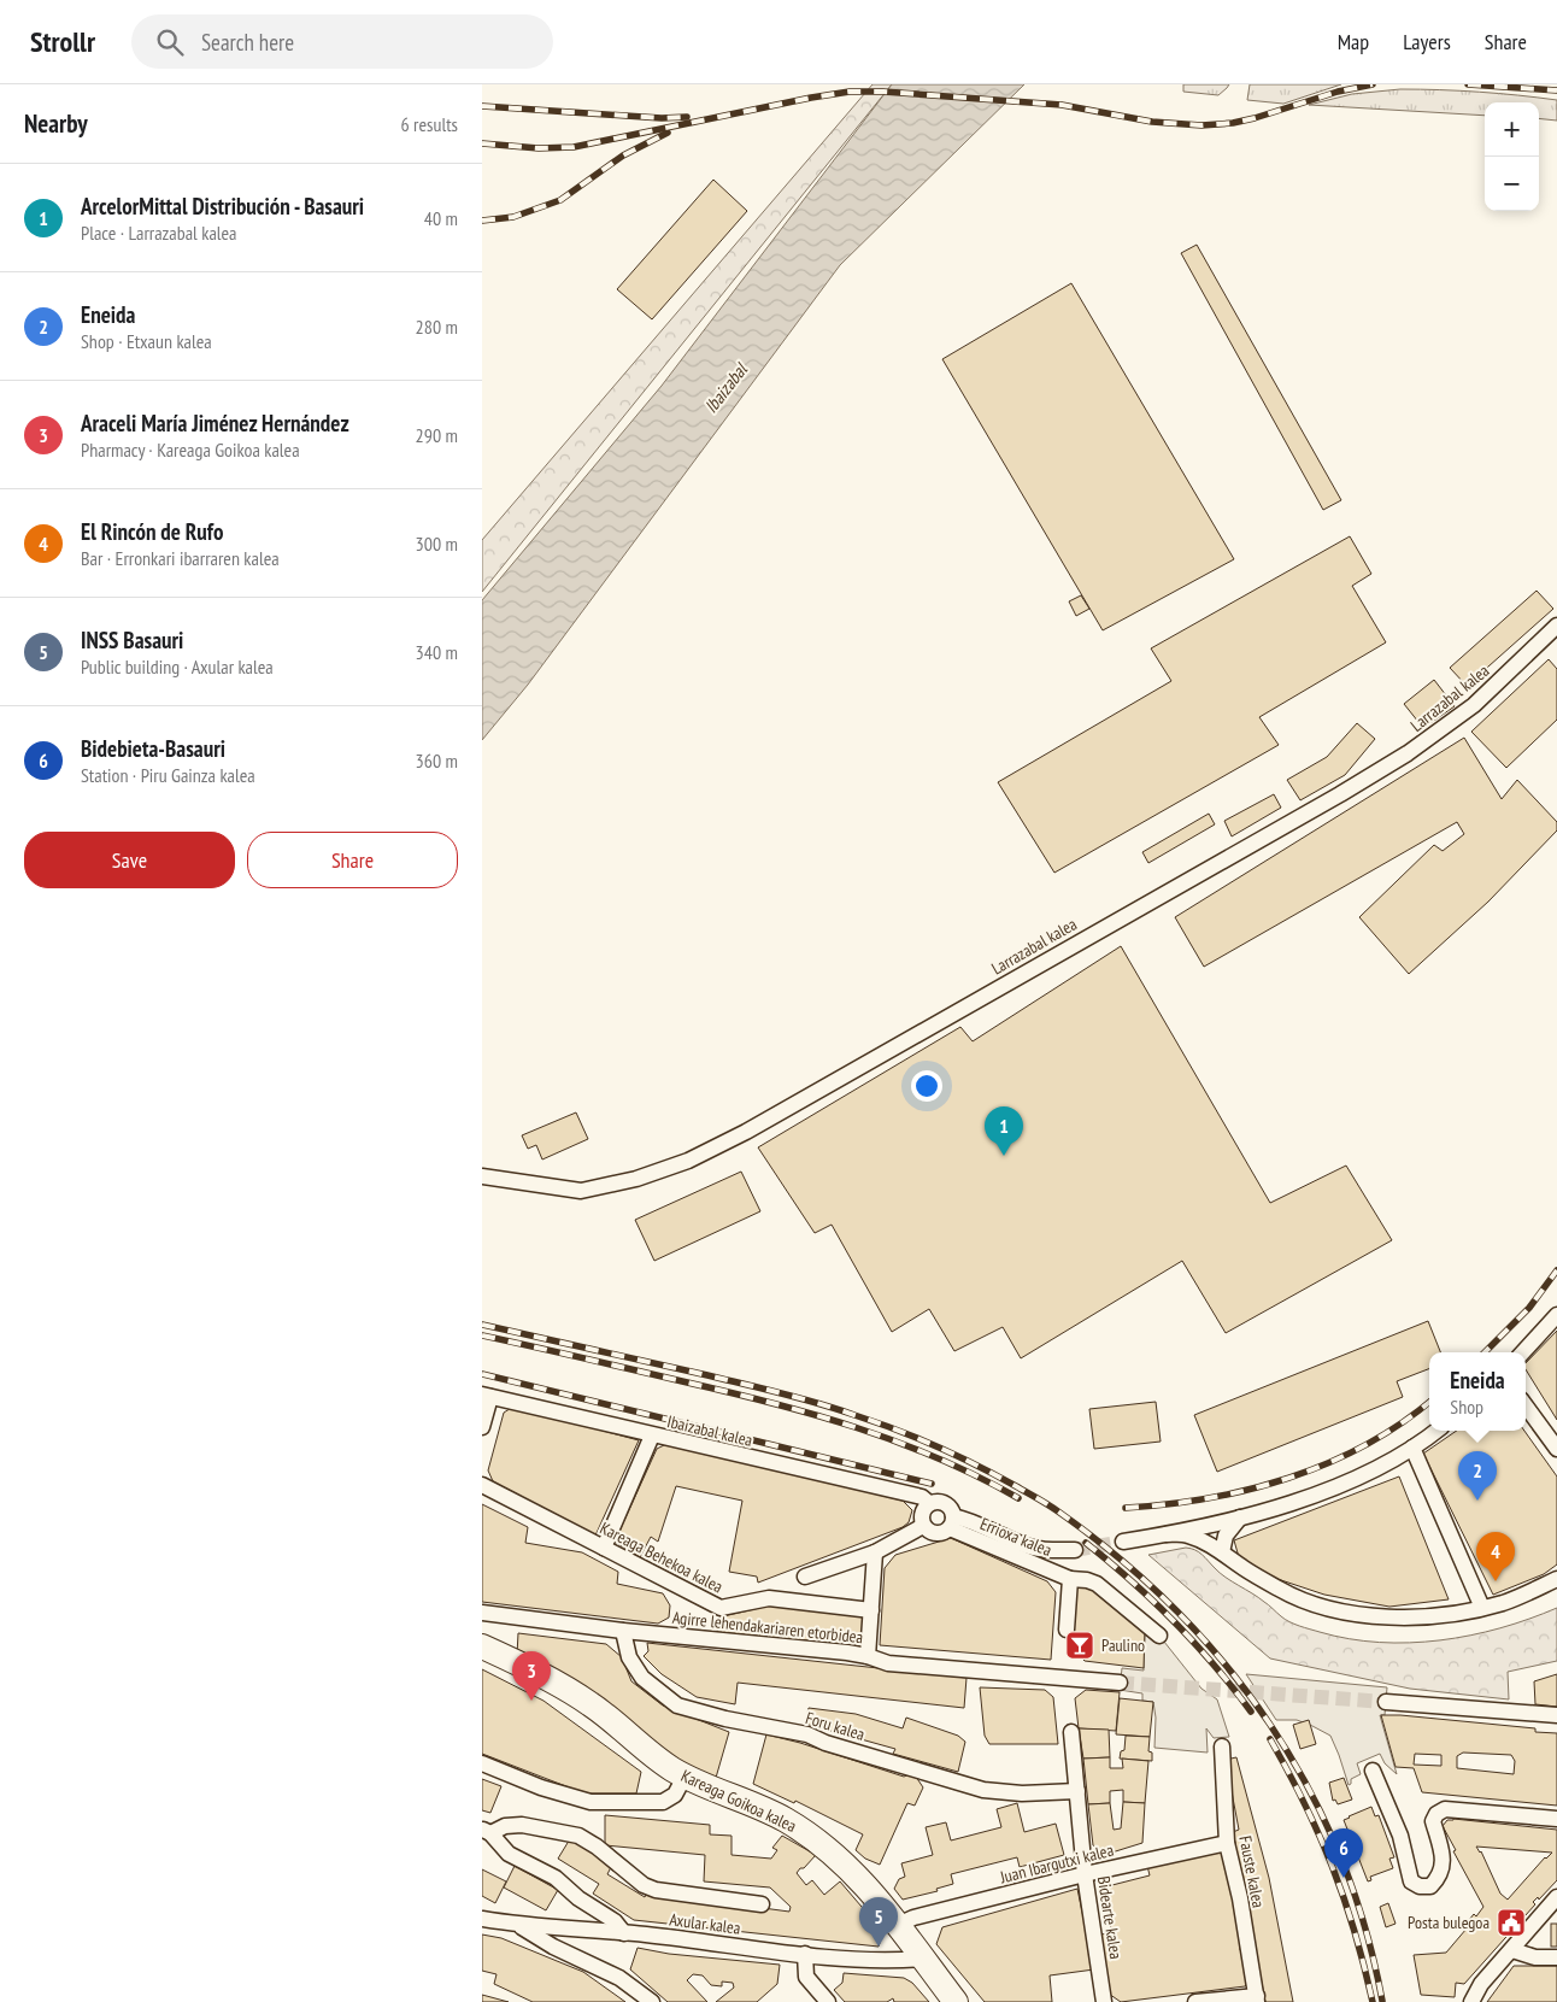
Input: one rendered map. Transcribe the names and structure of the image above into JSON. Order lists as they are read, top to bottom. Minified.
{"streets":{"main road":["Kareaga Goikoa kalea"],"street":["Larrazabal kalea","Ibaizabal kalea","Errioxa kalea","Kareaga Behekoa kalea","Agirre lehendakariaren etorbidea","Foru kalea","Juan Ibargutxi kalea","Fauste kalea","Bidearte kalea","Axular kalea"]},"crossings":[["Ibaizabal kalea","Errioxa kalea"],["Agirre lehendakariaren etorbidea","Foru kalea"],["Foru kalea","Bidearte kalea"],["Kareaga Goikoa kalea","Juan Ibargutxi kalea"],["Kareaga Goikoa kalea","Axular kalea"],["Juan Ibargutxi kalea","Fauste kalea"],["Juan Ibargutxi kalea","Bidearte kalea"]],"water":["Ibaizabal"],"places":{"bar":["Paulino"],"public building":["Posta bulegoa"]},"page":{"header":"Strollr","search":"Search here","nav":["Map","Layers","Share"],"heading":["Nearby","6 results"],"map_buttons":["+","−"],"list":[{"mark":"1","name":"ArcelorMittal Distribución - Basauri","note":"Place · Larrazabal kalea","value":"40 m"},{"mark":"2","name":"Eneida","note":"Shop · Etxaun kalea","value":"280 m"},{"mark":"3","name":"Araceli María Jiménez Hernández","note":"Pharmacy · Kareaga Goikoa kalea","value":"290 m"},{"mark":"4","name":"El Rincón de Rufo","note":"Bar · Erronkari ibarraren kalea","value":"300 m"},{"mark":"5","name":"INSS Basauri","note":"Public building · Axular kalea","value":"340 m"},{"mark":"6","name":"Bidebieta-Basauri","note":"Station · Piru Gainza kalea","value":"360 m"}],"buttons":["Save","Share"],"pins":["1","2","4","3","6","5"],"popup":["Eneida","Shop"]}}
